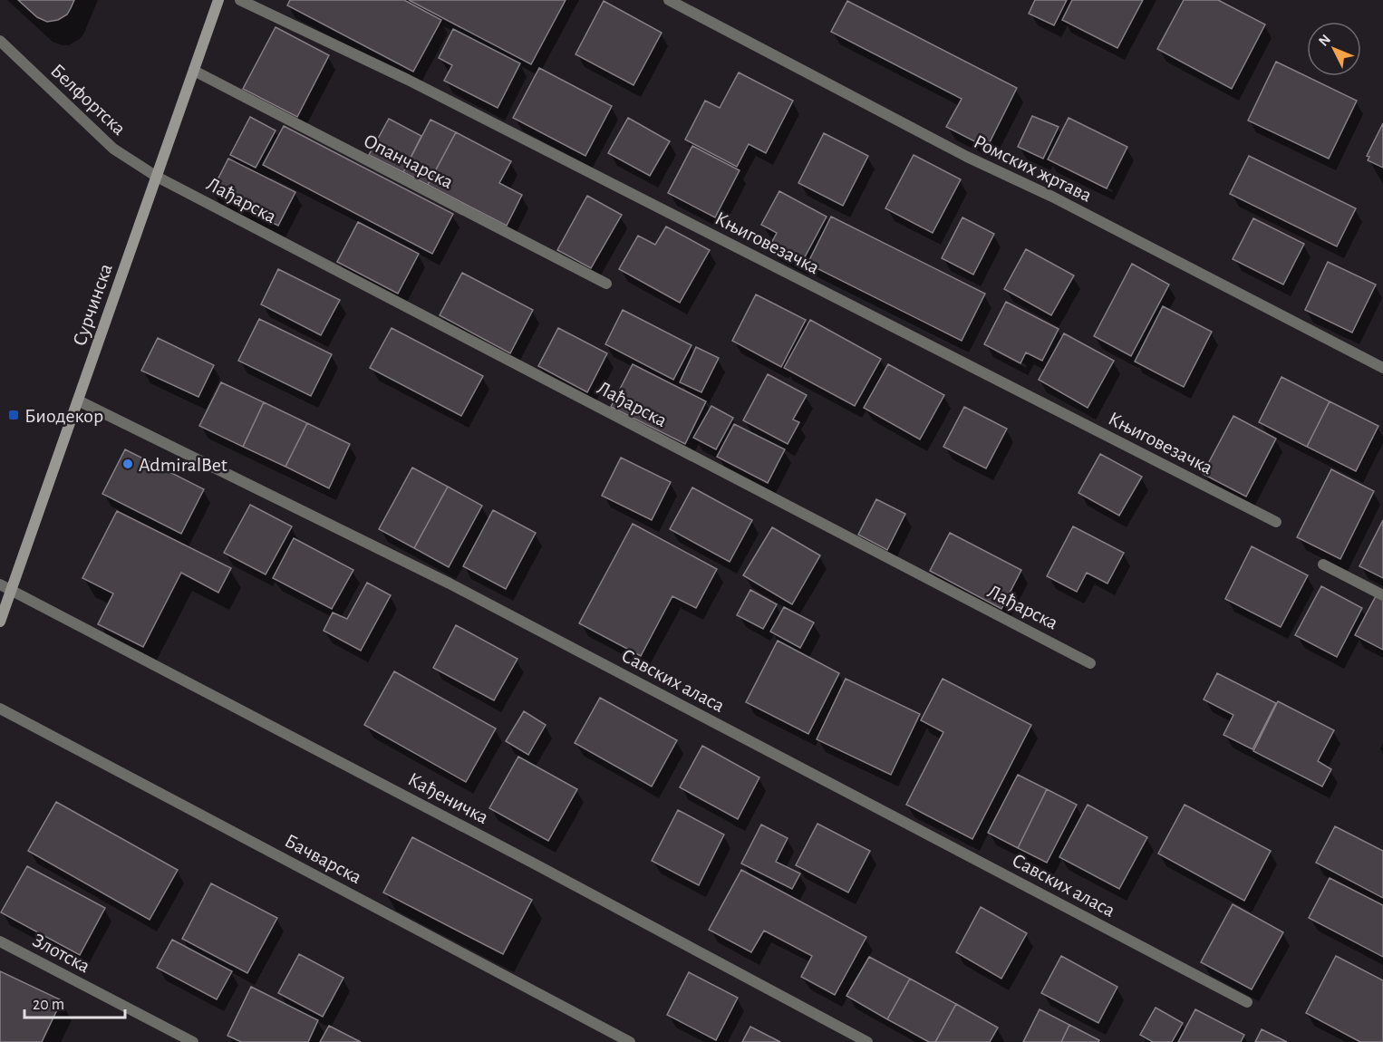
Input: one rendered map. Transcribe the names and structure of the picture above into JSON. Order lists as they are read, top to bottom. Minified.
{"streets":{"main road":["Сурчинска"],"street":["Белфортска","Опанчарска","Ромских жртава","Лађарска","Књиговезачка","Савских аласа","Кађеничка","Бачварска","Злотска"]},"crossings":[["Белфортска","Лађарска"],["Белфортска","Сурчинска"],["Опанчарска","Сурчинска"],["Лађарска","Сурчинска"],["Сурчинска","Савских аласа"],["Сурчинска","Кађеничка"]],"places":{"transit":["Биодекор"],"other":["AdmiralBet"]},"scale_bar":"20 m","north":"top left"}
